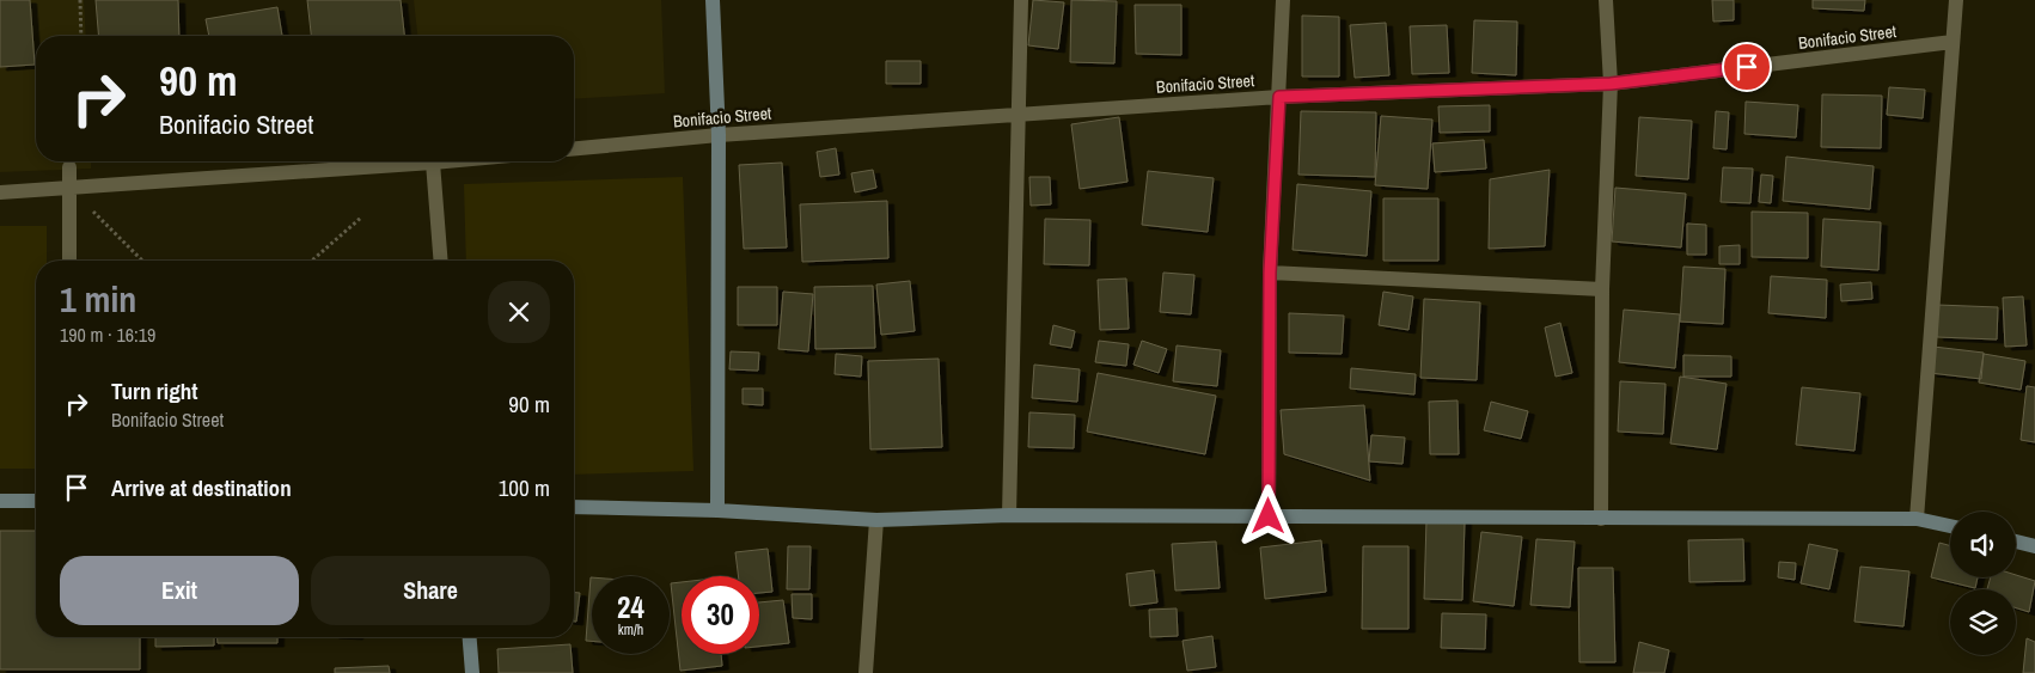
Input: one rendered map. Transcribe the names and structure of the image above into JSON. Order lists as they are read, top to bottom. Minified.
{"streets":{"street":["Bonifacio Street"]},"page":{"turn":["90 m","Bonifacio Street"],"heading":["1 min","190 m · 16:19"],"list":[{"name":"Turn right","note":"Bonifacio Street","value":"90 m"},{"name":"Arrive at destination","value":"100 m"}],"buttons":["Exit","Share"],"speed":"24 km/h","limit":"30"}}
